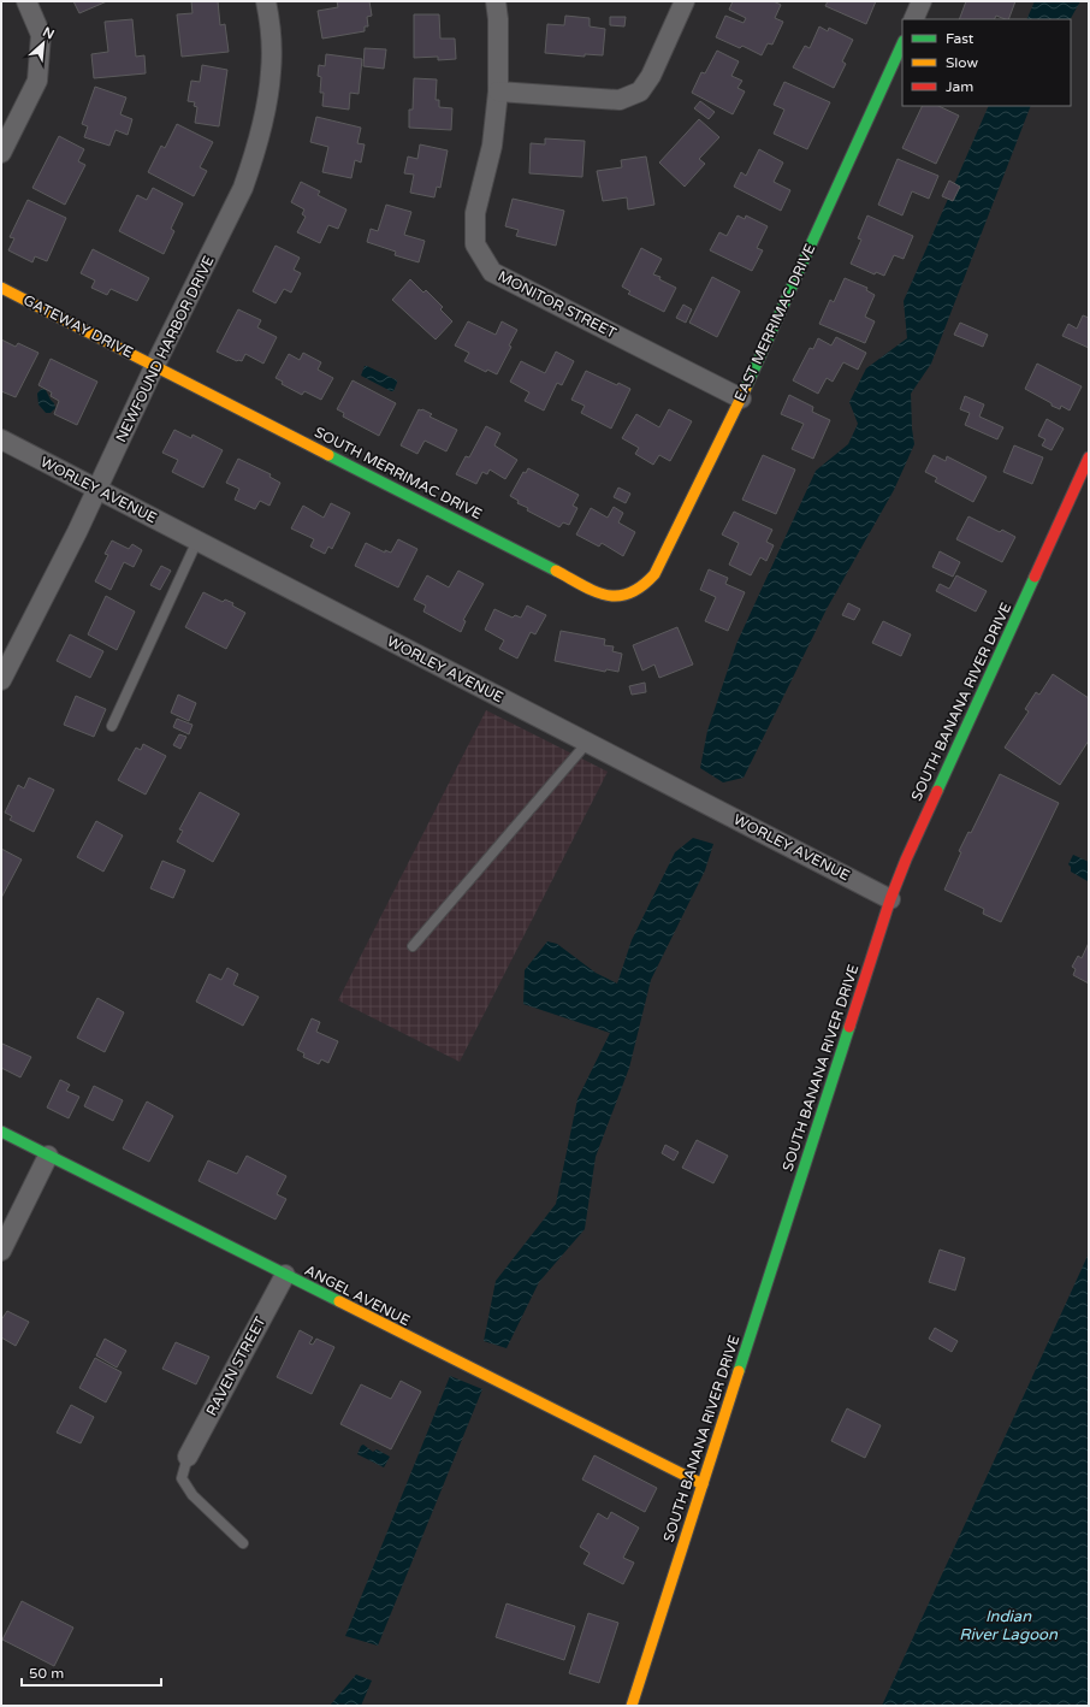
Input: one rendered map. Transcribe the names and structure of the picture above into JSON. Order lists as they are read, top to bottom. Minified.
{"streets":{"street":["MONITOR STREET","EAST MERRIMAC DRIVE","GATEWAY DRIVE","NEWFOUND HARBOR DRIVE","SOUTH MERRIMAC DRIVE","WORLEY AVENUE","SOUTH BANANA RIVER DRIVE","ANGEL AVENUE","RAVEN STREET"]},"crossings":[["MONITOR STREET","EAST MERRIMAC DRIVE"],["EAST MERRIMAC DRIVE","SOUTH MERRIMAC DRIVE"],["GATEWAY DRIVE","NEWFOUND HARBOR DRIVE"],["GATEWAY DRIVE","SOUTH MERRIMAC DRIVE"],["NEWFOUND HARBOR DRIVE","SOUTH MERRIMAC DRIVE"],["NEWFOUND HARBOR DRIVE","WORLEY AVENUE"],["WORLEY AVENUE","SOUTH BANANA RIVER DRIVE"],["SOUTH BANANA RIVER DRIVE","ANGEL AVENUE"],["ANGEL AVENUE","RAVEN STREET"]],"water":["Indian River Lagoon"],"legend":["Fast","Slow","Jam"],"scale_bar":"50 m","north":"top right"}
